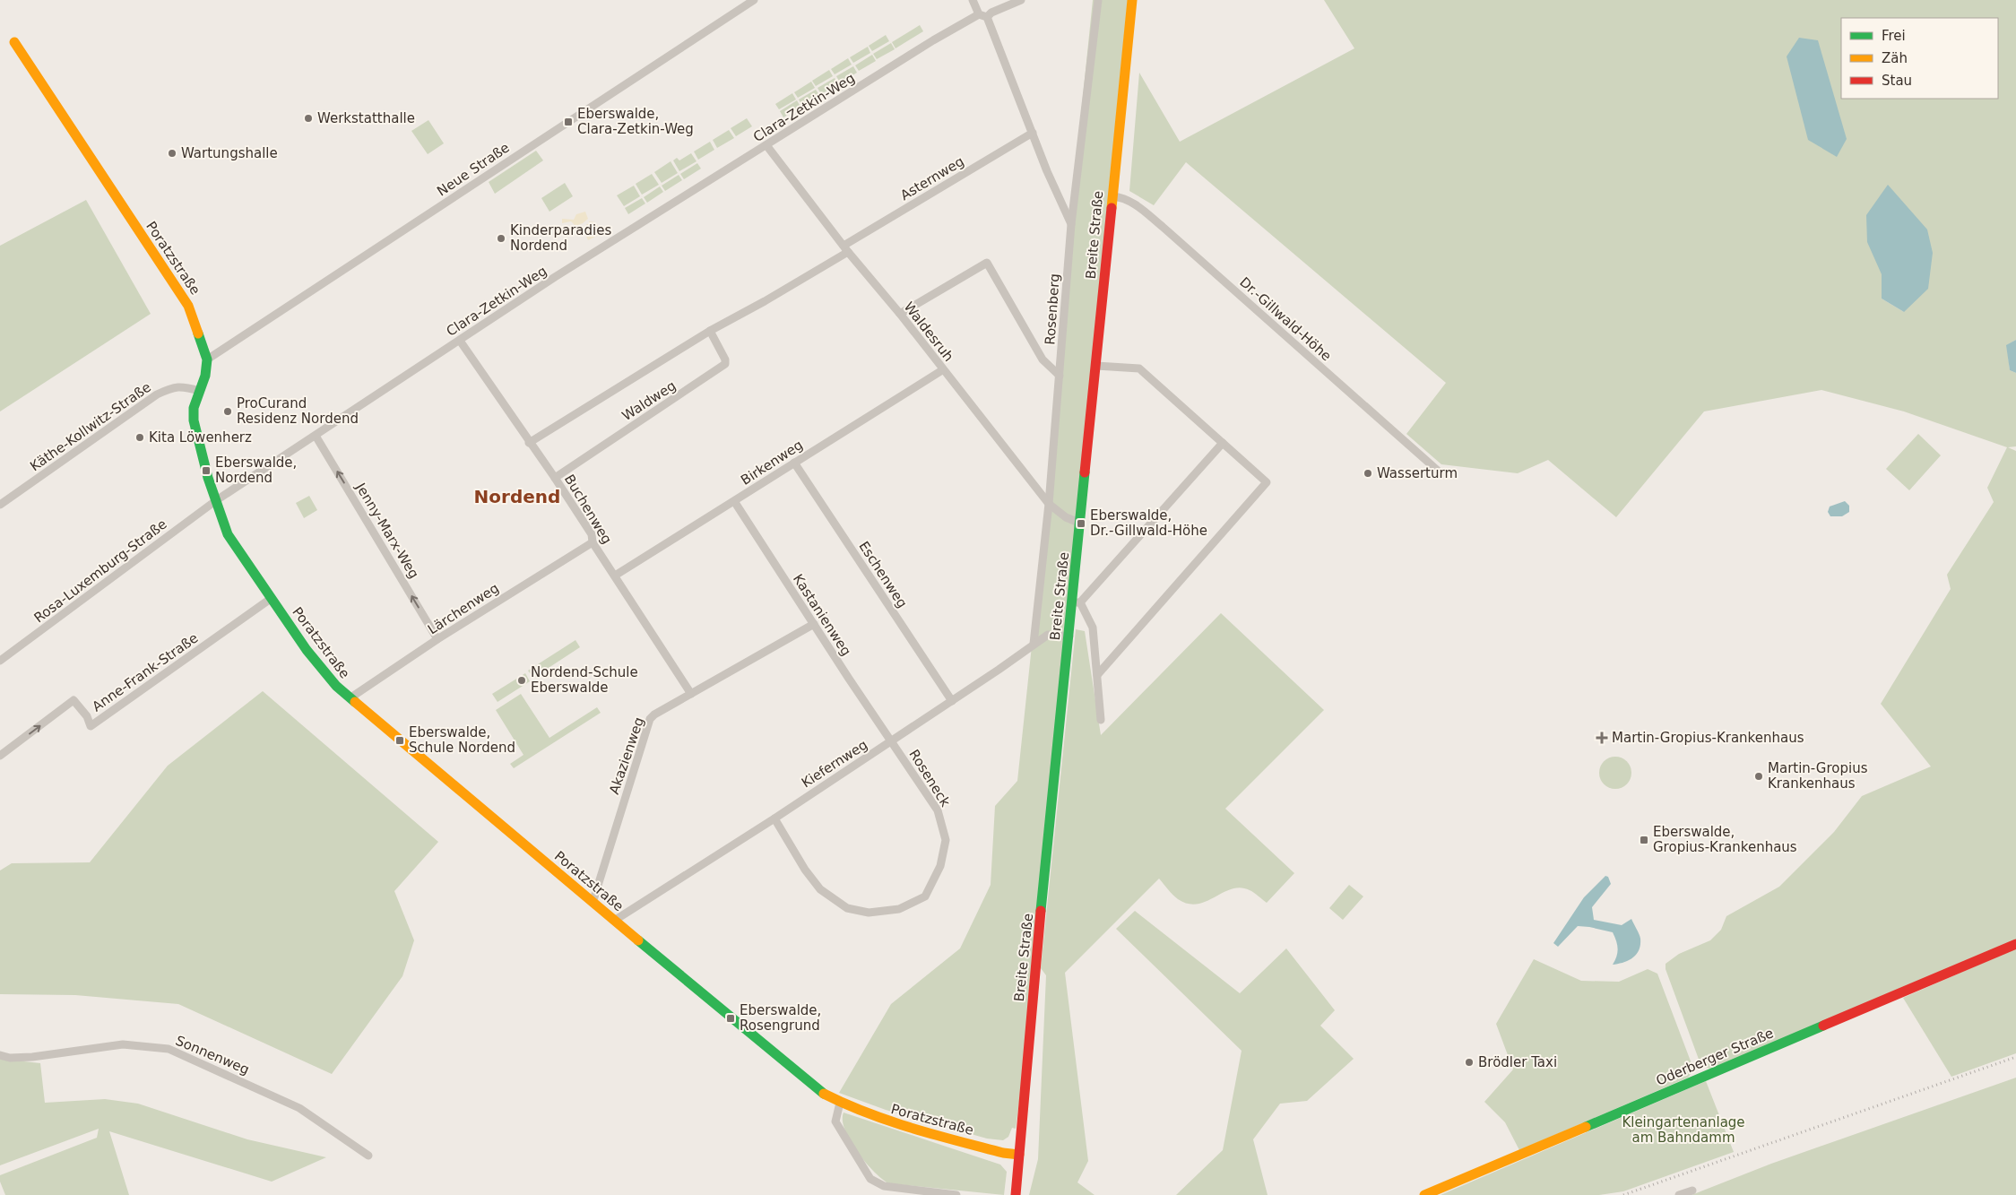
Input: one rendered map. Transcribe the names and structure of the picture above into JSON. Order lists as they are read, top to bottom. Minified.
{"streets":{"main road":["Breite Straße","Poratzstraße","Oderberger Straße"],"street":["Clara-Zetkin-Weg","Neue Straße","Asternweg","Rosenberg","Dr.-Gillwald-Höhe","Waldesruh","Waldweg","Käthe-Kollwitz-Straße","Birkenweg","Buchenweg","Jenny-Marx-Weg","Rosa-Luxemburg-Straße","Eschenweg","Lärchenweg","Kastanienweg","Anne-Frank-Straße","Akazienweg","Kiefernweg","Roseneck","Sonnenweg"]},"crossings":[["Clara-Zetkin-Weg","Poratzstraße"],["Clara-Zetkin-Weg","Waldesruh"],["Clara-Zetkin-Weg","Buchenweg"],["Clara-Zetkin-Weg","Jenny-Marx-Weg"],["Clara-Zetkin-Weg","Rosa-Luxemburg-Straße"],["Neue Straße","Poratzstraße"],["Asternweg","Rosenberg"],["Asternweg","Waldesruh"],["Asternweg","Waldweg"],["Breite Straße","Poratzstraße"],["Breite Straße","Dr.-Gillwald-Höhe"],["Breite Straße","Waldesruh"],["Breite Straße","Kiefernweg"],["Poratzstraße","Käthe-Kollwitz-Straße"],["Poratzstraße","Rosa-Luxemburg-Straße"],["Poratzstraße","Lärchenweg"],["Poratzstraße","Anne-Frank-Straße"],["Poratzstraße","Akazienweg"],["Poratzstraße","Kiefernweg"],["Rosenberg","Waldesruh"],["Rosenberg","Kiefernweg"],["Waldesruh","Waldweg"],["Waldesruh","Birkenweg"],["Waldweg","Buchenweg"],["Birkenweg","Buchenweg"],["Birkenweg","Eschenweg"],["Birkenweg","Kastanienweg"],["Buchenweg","Lärchenweg"],["Buchenweg","Akazienweg"],["Jenny-Marx-Weg","Lärchenweg"],["Eschenweg","Kiefernweg"],["Kastanienweg","Akazienweg"],["Kastanienweg","Kiefernweg"],["Kastanienweg","Roseneck"],["Kiefernweg","Roseneck"]],"one_way":["Jenny-Marx-Weg","Anne-Frank-Straße"],"districts":["Nordend"],"parks":["Kleingartenanlage am Bahndamm"],"places":{"other":["Werkstatthalle","Wartungshalle","Kinderparadies Nordend","ProCurand Residenz Nordend","Kita Löwenherz","Wasserturm","Nordend-Schule Eberswalde","Martin-Gropius Krankenhaus","Brödler Taxi"],"transit":["Eberswalde, Clara-Zetkin-Weg","Eberswalde, Nordend","Eberswalde, Dr.-Gillwald-Höhe","Eberswalde, Schule Nordend","Eberswalde, Gropius-Krankenhaus","Eberswalde, Rosengrund"],"health":["Martin-Gropius-Krankenhaus"]},"legend":["Frei","Zäh","Stau"]}
